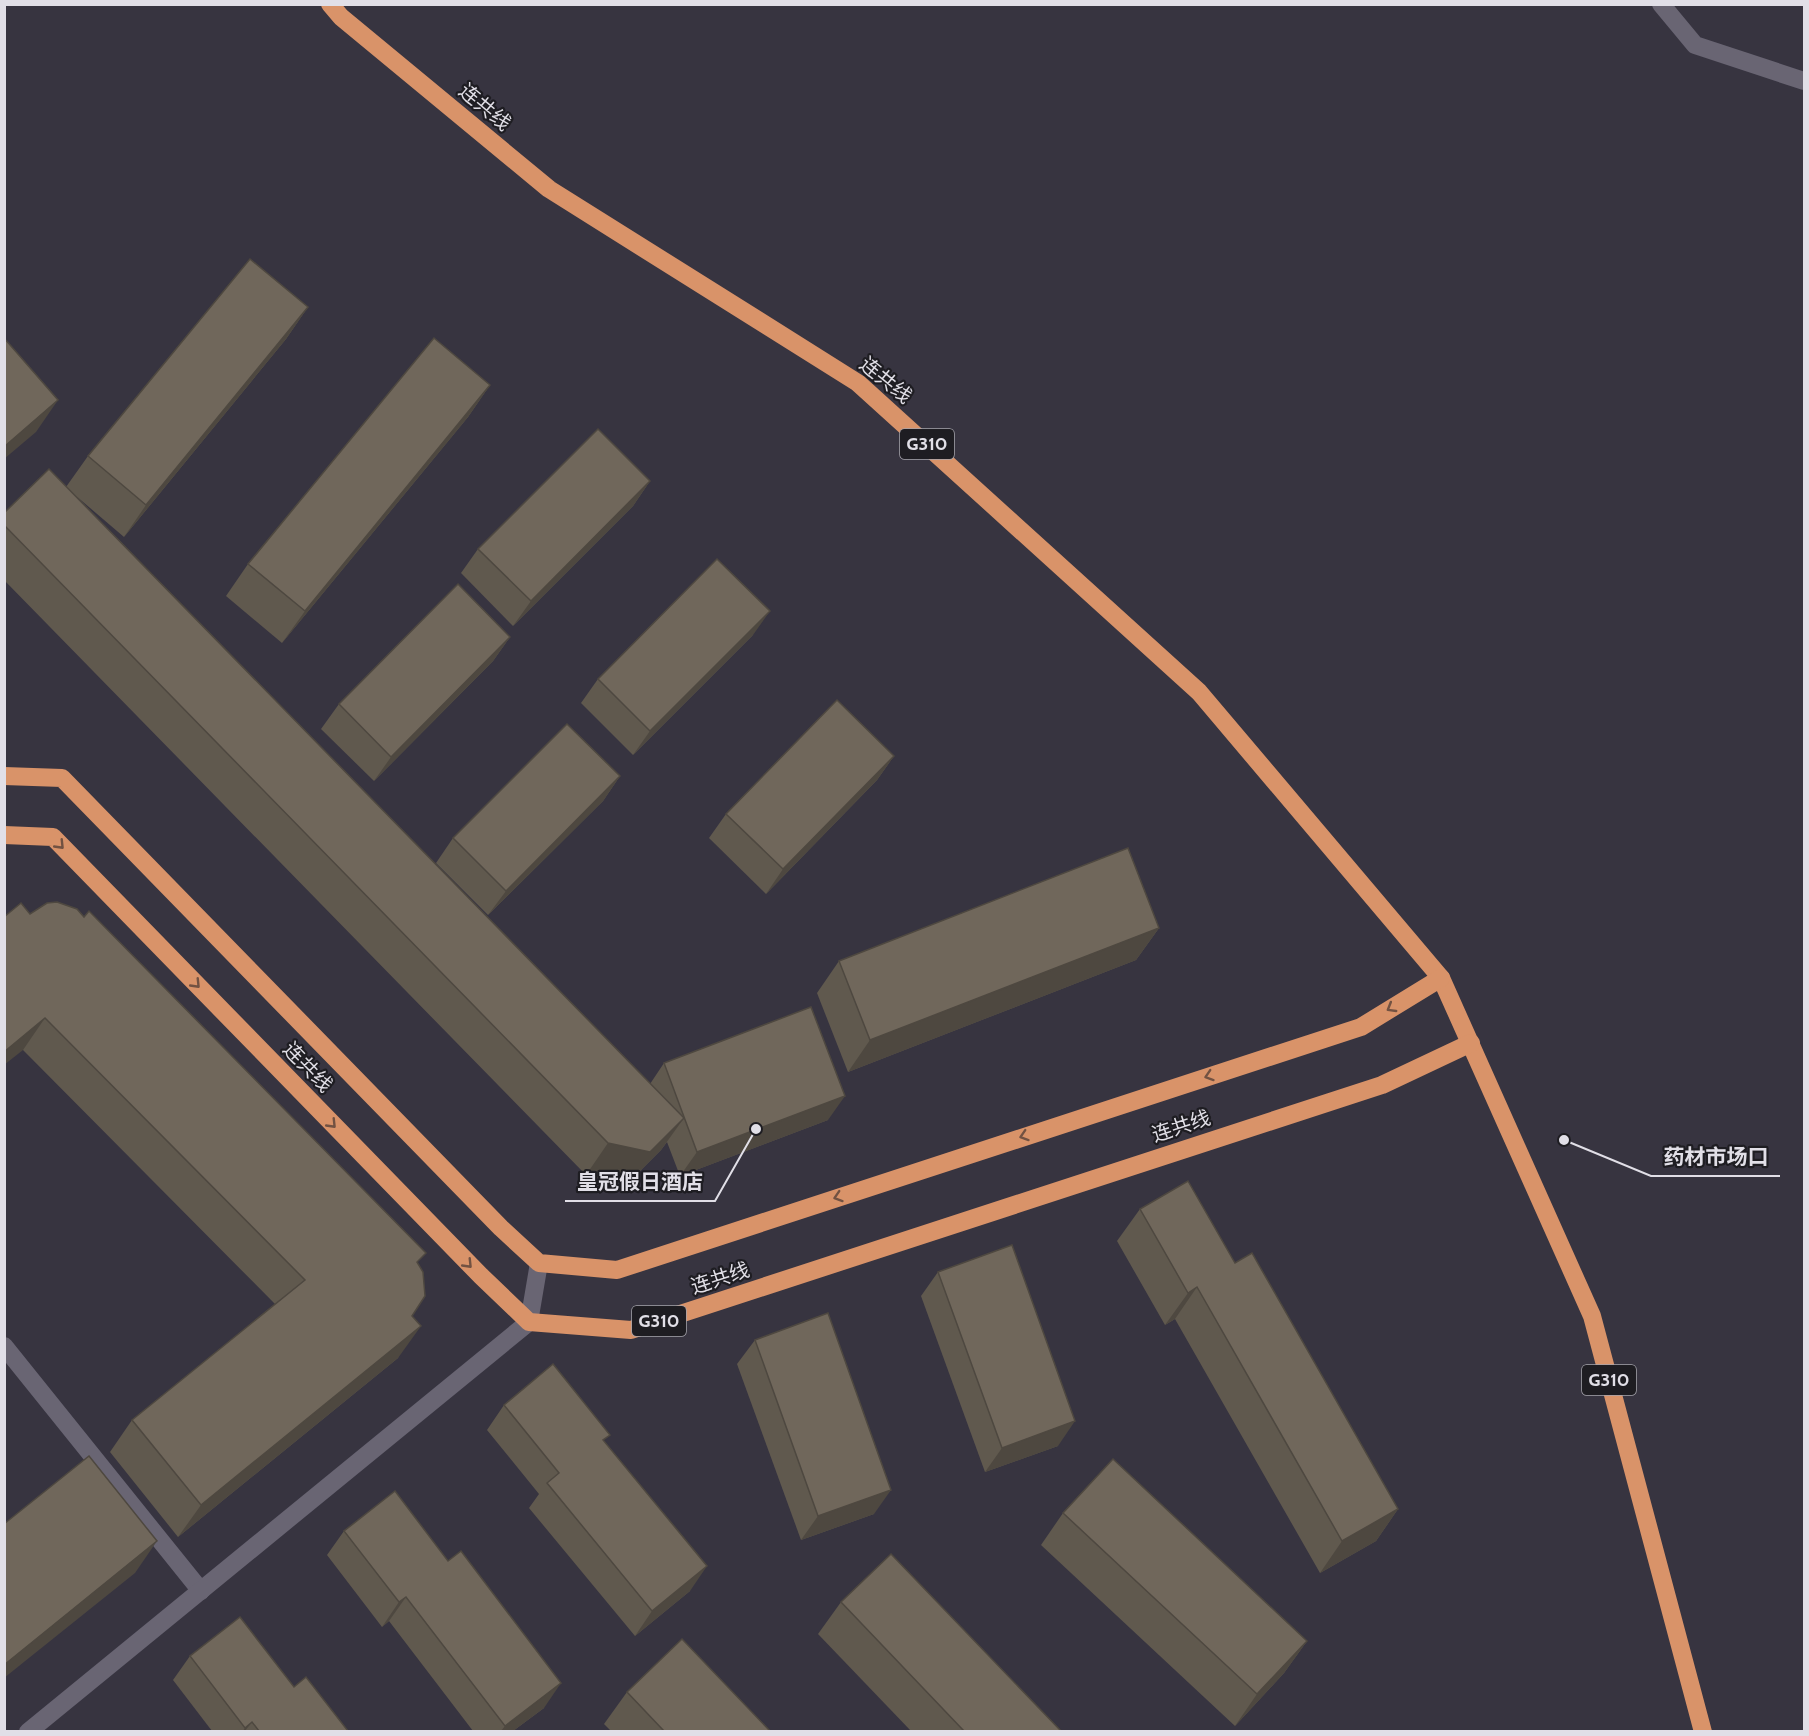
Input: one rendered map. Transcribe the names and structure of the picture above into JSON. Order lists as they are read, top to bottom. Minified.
{"streets":{"highway":["连共线","G310"]},"crossings":[["连共线","G310"]],"places":["皇冠假日酒店","药材市场口"]}
